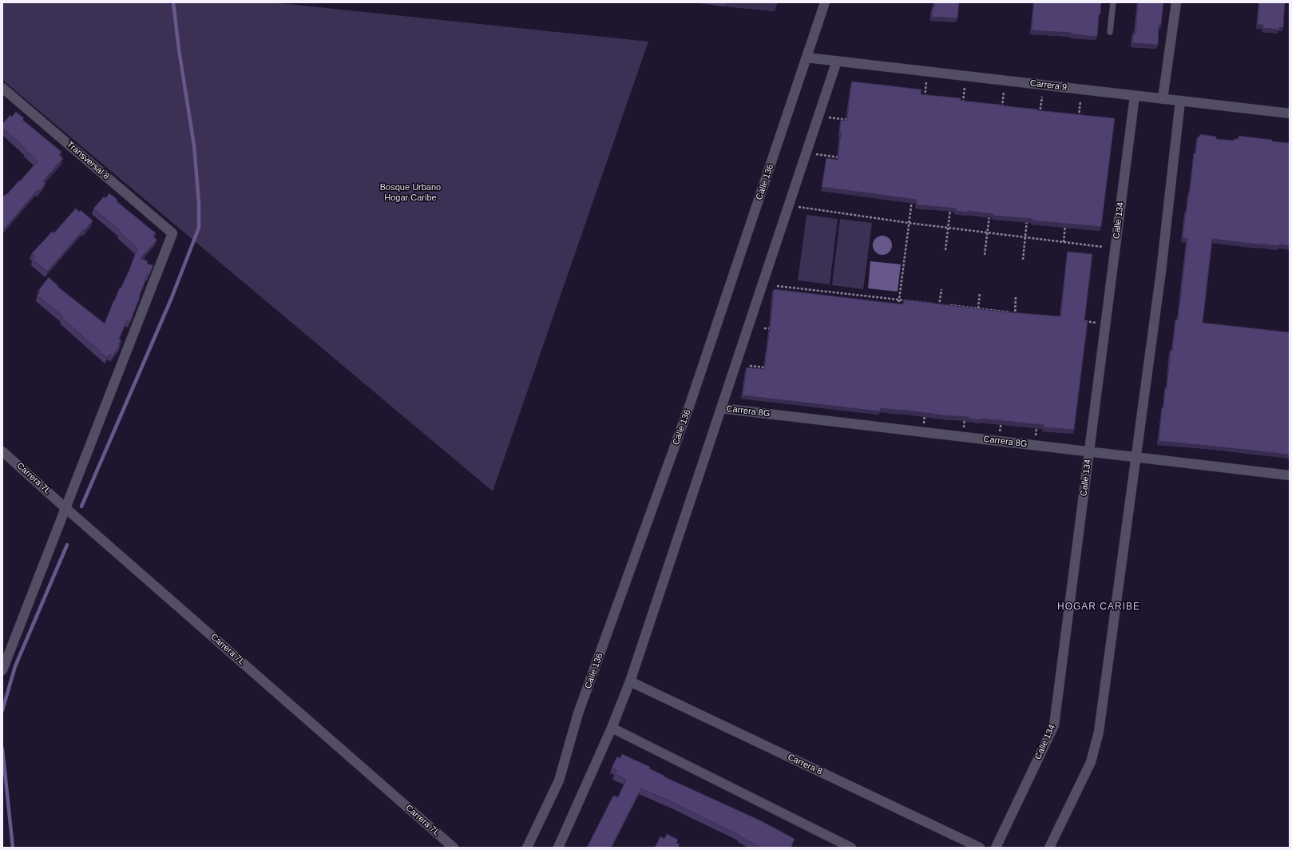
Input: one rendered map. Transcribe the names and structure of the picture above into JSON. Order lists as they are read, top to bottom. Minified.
{"streets":{"street":["Carrera 9","Transversal 8","Calle 136","Calle 134","Carrera 8G","Carrera 7L","Carrera 8"]},"crossings":[["Carrera 9","Calle 136"],["Carrera 9","Calle 134"],["Transversal 8","Carrera 7L"],["Calle 134","Carrera 8G"]],"districts":["HOGAR CARIBE"],"parks":["Bosque Urbano Hogar Caribe"]}
